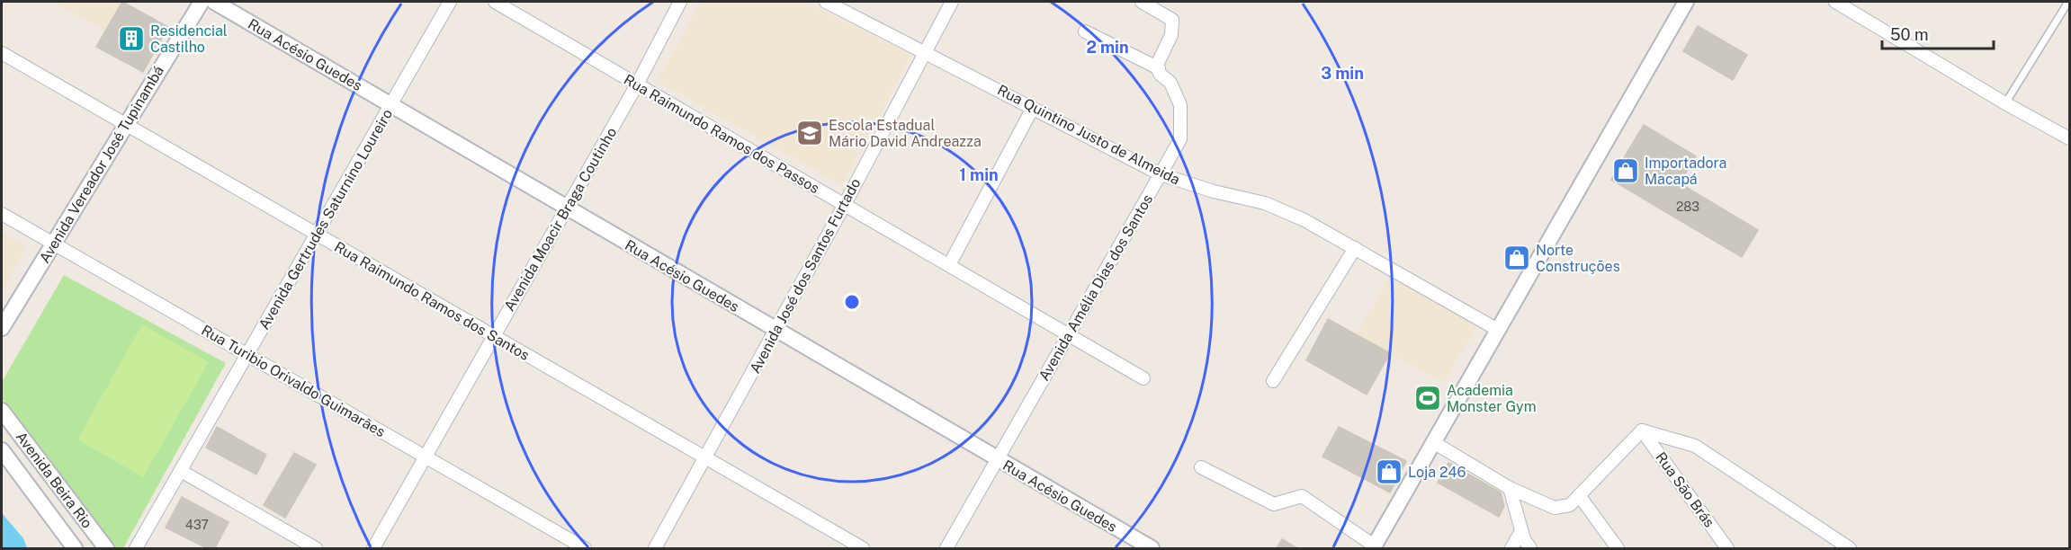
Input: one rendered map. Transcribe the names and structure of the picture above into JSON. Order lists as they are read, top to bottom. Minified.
{"streets":{"street":["Rua Acésio Guedes","Rua Raimundo Ramos dos Passos","Rua Quintino Justo de Almeida","Avenida Vereador José Tupinambá","Avenida Gertrudes Saturnino Loureiro","Avenida Moacir Braga Coutinho","Avenida José dos Santos Furtado","Avenida Amélia Dias dos Santos","Rua Raimundo Ramos dos Santos","Rua Turibio Orivaldo Guimarães","Avenida Beira Rio","Rua São Brás"]},"crossings":[["Rua Acésio Guedes","Avenida Gertrudes Saturnino Loureiro"],["Rua Acésio Guedes","Avenida Moacir Braga Coutinho"],["Rua Acésio Guedes","Avenida José dos Santos Furtado"],["Rua Acésio Guedes","Avenida Amélia Dias dos Santos"],["Rua Raimundo Ramos dos Passos","Avenida Moacir Braga Coutinho"],["Rua Raimundo Ramos dos Passos","Avenida José dos Santos Furtado"],["Rua Raimundo Ramos dos Passos","Avenida Amélia Dias dos Santos"],["Rua Quintino Justo de Almeida","Avenida José dos Santos Furtado"],["Rua Quintino Justo de Almeida","Avenida Amélia Dias dos Santos"],["Avenida Vereador José Tupinambá","Rua Raimundo Ramos dos Santos"],["Avenida Vereador José Tupinambá","Rua Turibio Orivaldo Guimarães"],["Avenida Gertrudes Saturnino Loureiro","Rua Raimundo Ramos dos Santos"],["Avenida Gertrudes Saturnino Loureiro","Rua Turibio Orivaldo Guimarães"],["Avenida Moacir Braga Coutinho","Rua Raimundo Ramos dos Santos"],["Avenida Moacir Braga Coutinho","Rua Turibio Orivaldo Guimarães"],["Avenida José dos Santos Furtado","Rua Raimundo Ramos dos Santos"]],"places":{"building":["Residencial Castilho"],"school or university":["Escola Estadual Mário David Andreazza"],"shop":["Importadora Macapá","Norte Construções","Loja 246"],"sports":["Academia Monster Gym"]},"house_numbers":["283","437"],"scale_bar":"50 m","rings":["2 min","3 min","1 min"]}
